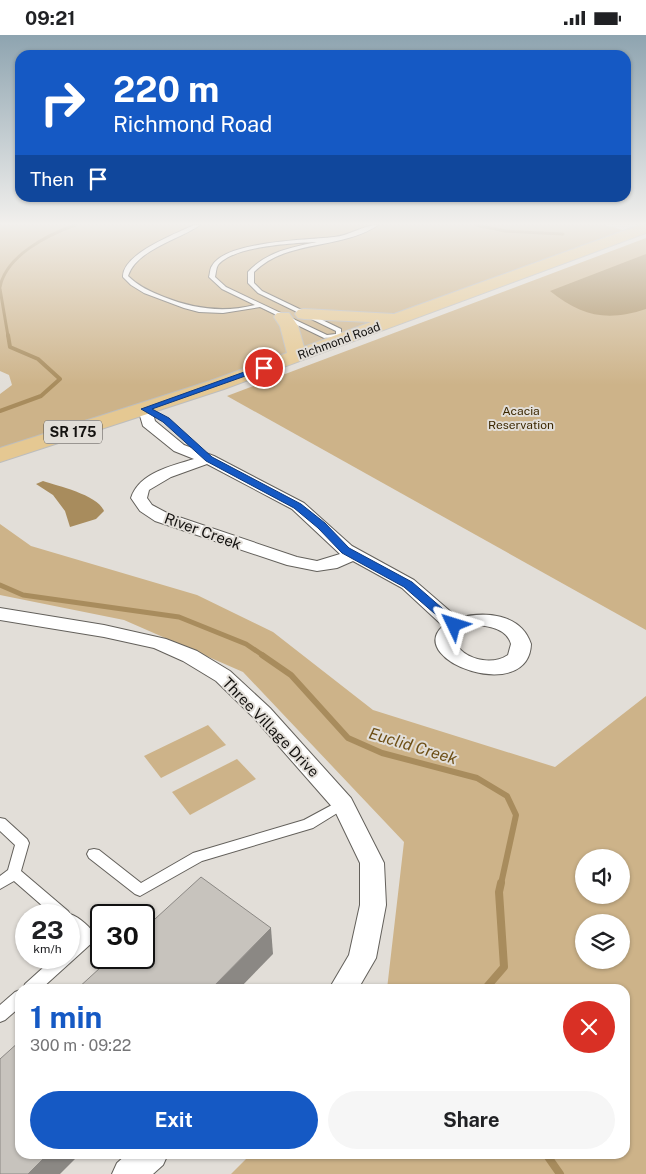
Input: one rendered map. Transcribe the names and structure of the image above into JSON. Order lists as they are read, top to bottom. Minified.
{"streets":{"main road":["Richmond Road","SR 175"],"street":["River Creek","Three Village Drive"]},"water":["Euclid Creek"],"parks":["Acacia Reservation"],"page":{"status":"09:21","turn":["220 m","Richmond Road"],"then":"Then","speed":"23 km/h","limit":"30","heading":["1 min","300 m · 09:22"],"buttons":["Exit","Share"]}}
